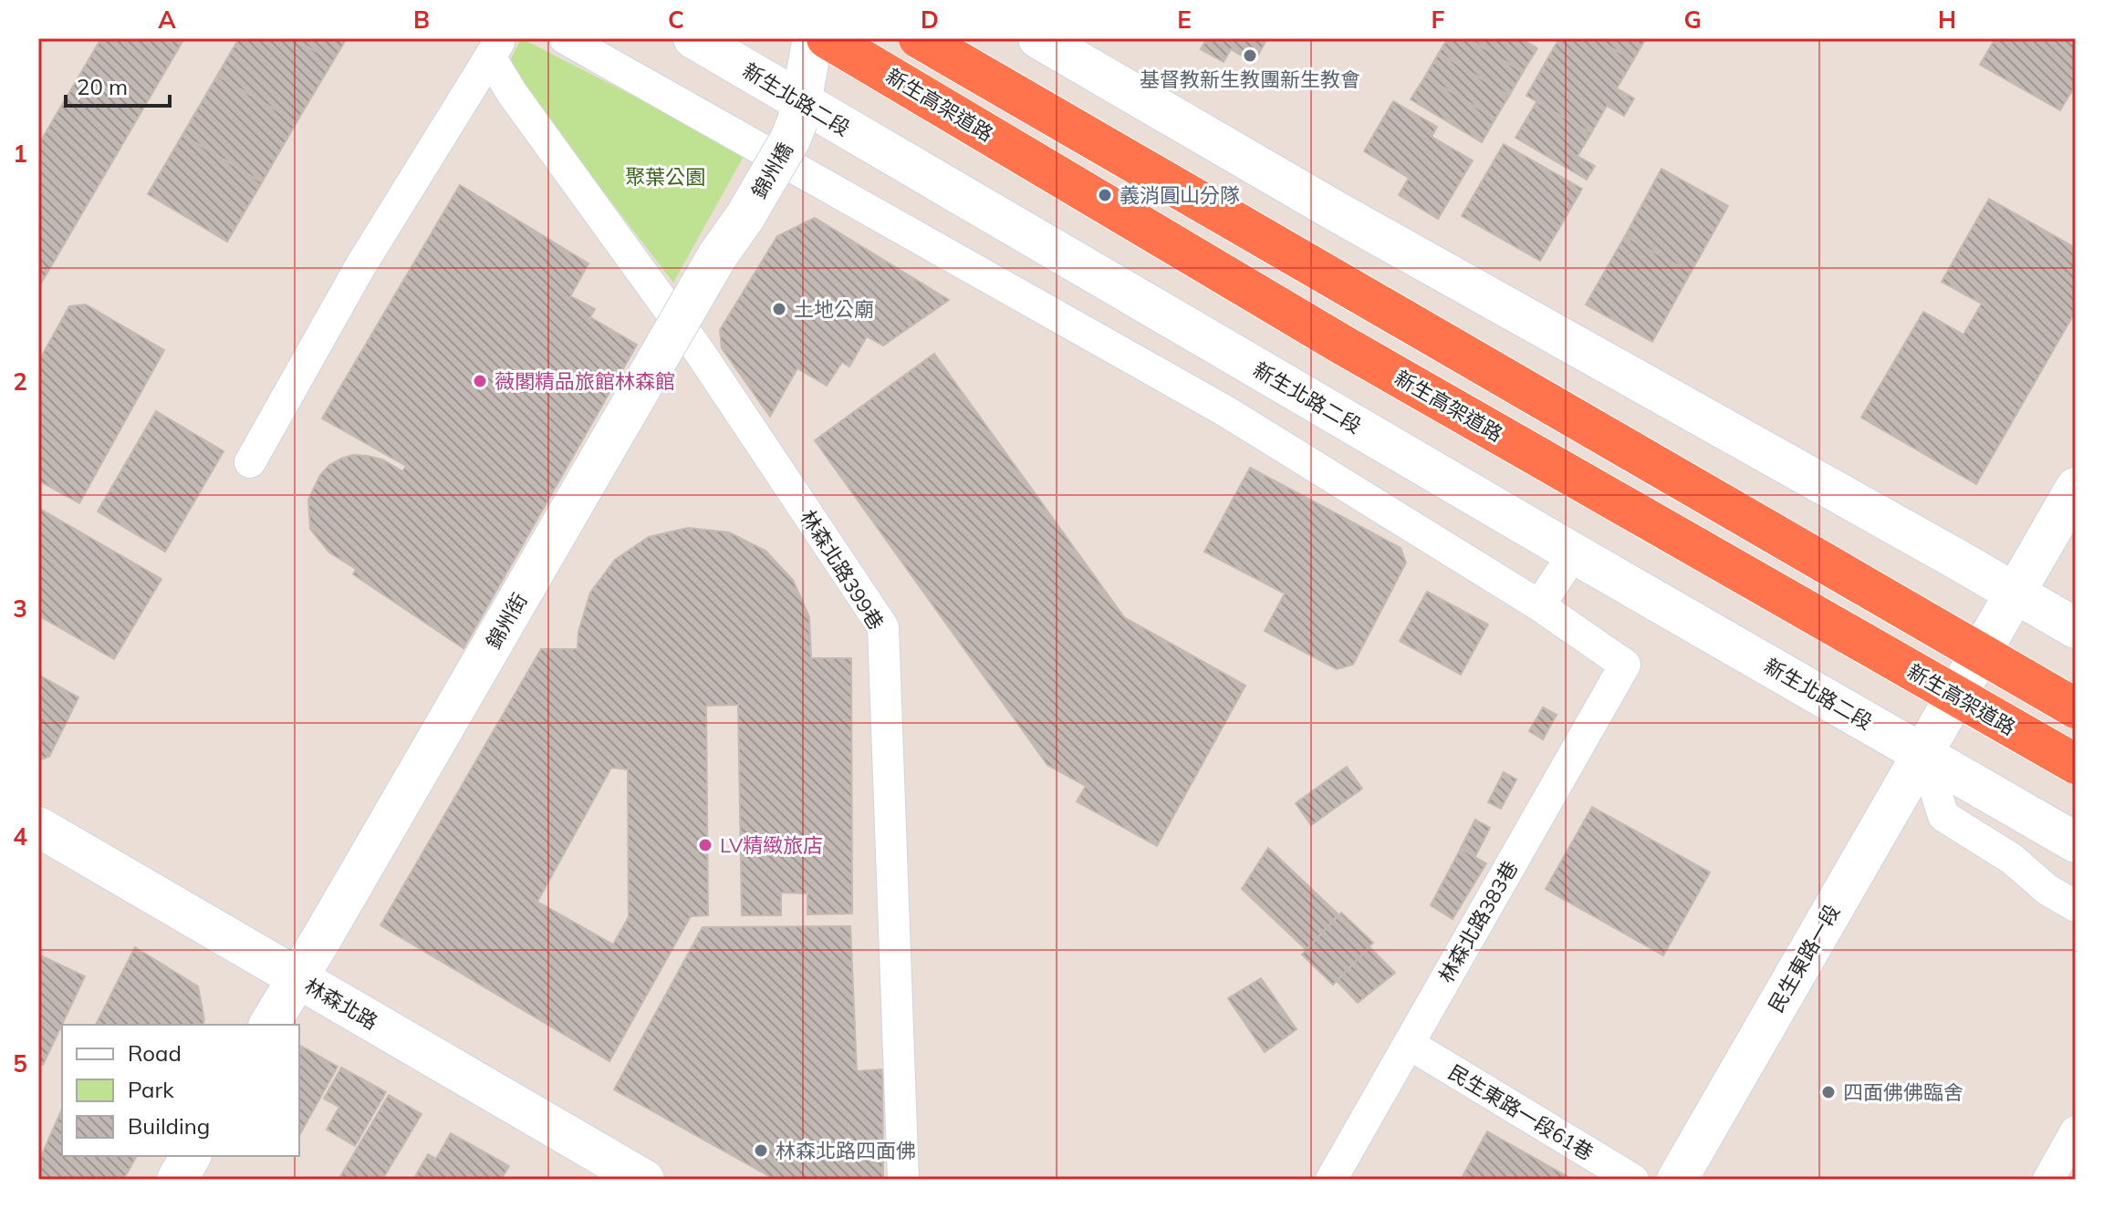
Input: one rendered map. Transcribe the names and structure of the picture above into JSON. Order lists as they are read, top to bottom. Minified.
{"streets":{"highway":["新生高架道路"],"street":["新生北路二段","錦州橋","林森北路399巷","錦州街","林森北路383巷","民生東路一段","林森北路","民生東路一段61巷"]},"crossings":[["新生北路二段","錦州橋"],["新生北路二段","民生東路一段"],["新生高架道路","錦州橋"],["錦州橋","錦州街"],["錦州街","林森北路"],["林森北路383巷","民生東路一段61巷"]],"parks":["聚葉公園"],"places":["基督教新生教團新生教會","義消圓山分隊","土地公廟","薇閣精品旅館林森館","LV精緻旅店","四面佛佛臨舍","林森北路四面佛"],"legend":["Road","Park","Building"],"scale_bar":"20 m","grid":{"columns":["A","B","C","D","E","F","G","H"],"rows":["1","2","3","4","5"]}}
